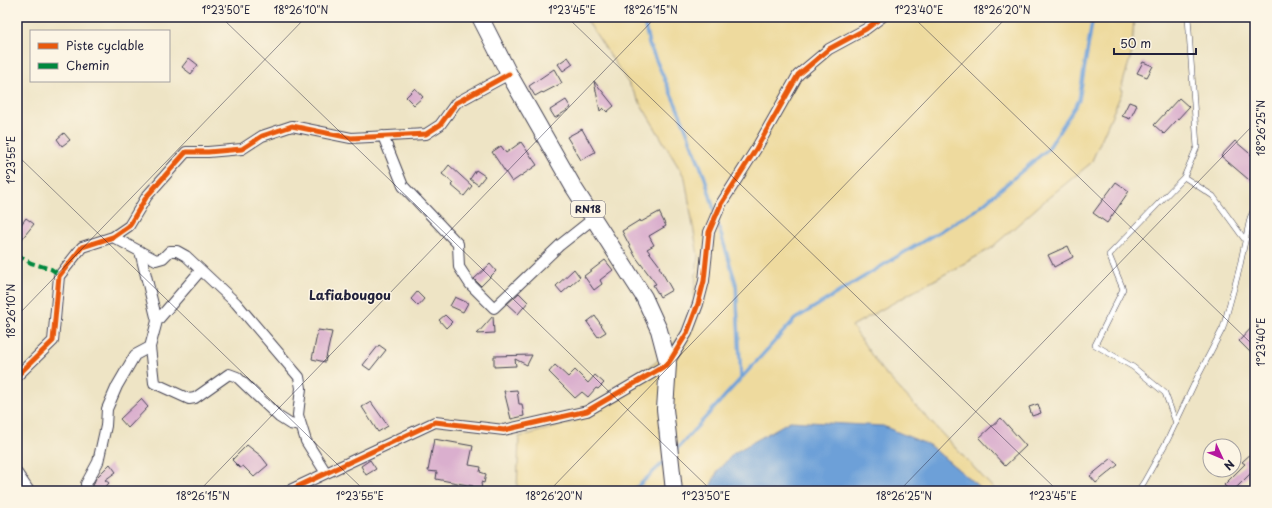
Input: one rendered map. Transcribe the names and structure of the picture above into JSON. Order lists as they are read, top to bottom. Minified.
{"streets":{"main road":["RN18"]},"districts":["Lafiabougou"],"legend":["Piste cyclable","Chemin"],"scale_bar":"50 m","north":"bottom right","coordinates":["1°23'50\"E","18°26'10\"N","1°23'45\"E","18°26'15\"N","1°23'40\"E","18°26'20\"N","18°26'25\"N","1°23'55\"E"]}
